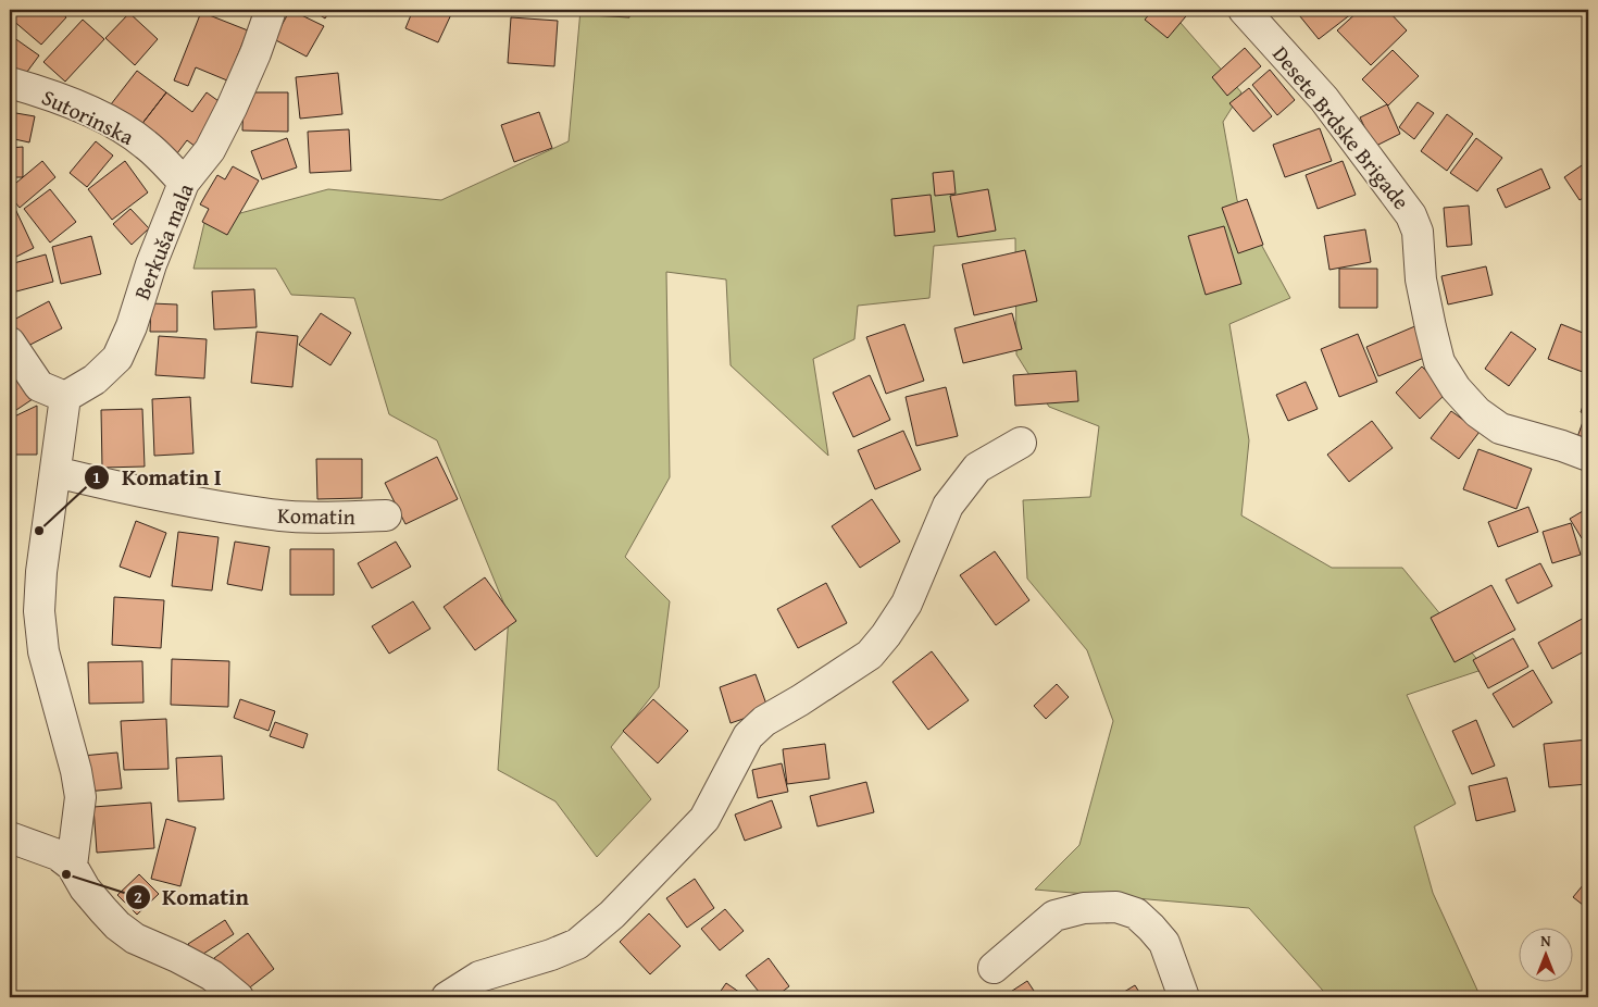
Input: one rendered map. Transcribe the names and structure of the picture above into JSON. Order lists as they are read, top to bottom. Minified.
{"streets":{"street":["Sutorinska","Desete Brdske Brigade","Berkuša mala","Komatin"]},"crossings":[["Sutorinska","Berkuša mala"]],"places":["Komatin I","Komatin"],"north":"top"}
